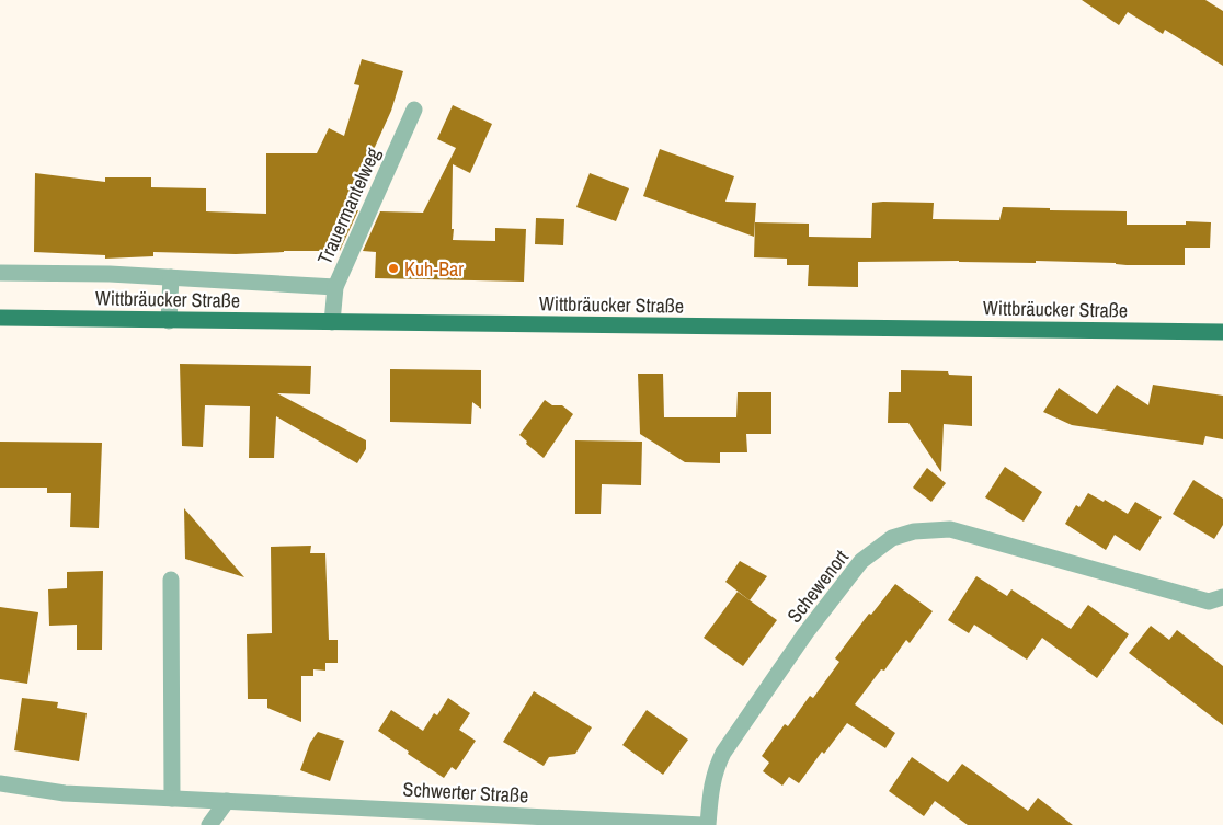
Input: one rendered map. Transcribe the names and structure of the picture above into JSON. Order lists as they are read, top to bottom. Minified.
{"streets":{"main road":["Wittbräucker Straße"],"street":["Trauermantelweg","Schewenort","Schwerter Straße"]},"crossings":[["Trauermantelweg","Wittbräucker Straße"]],"places":["Kuh-Bar"]}
